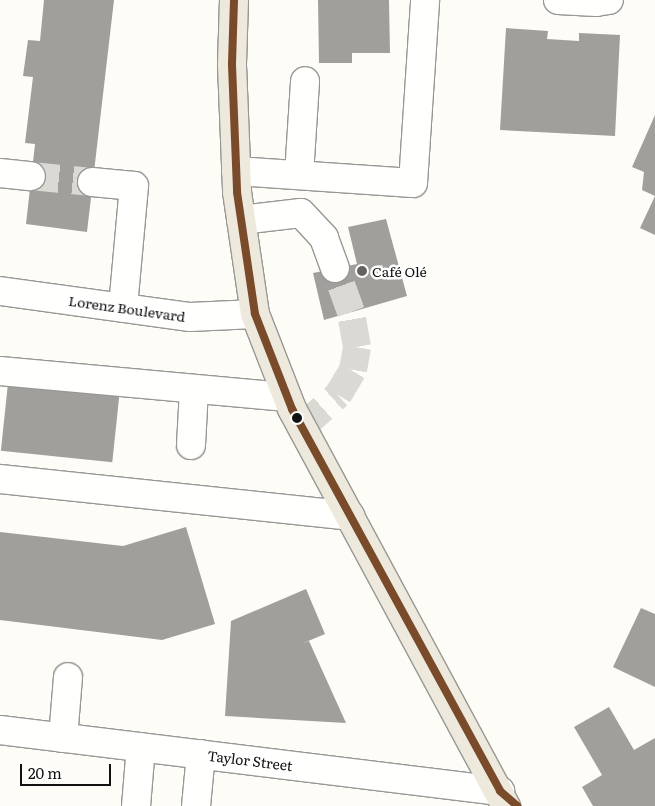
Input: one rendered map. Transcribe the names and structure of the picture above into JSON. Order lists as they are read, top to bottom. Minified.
{"streets":{"street":["Lorenz Boulevard","Taylor Street"]},"places":["Café Olé"],"scale_bar":"20 m"}
